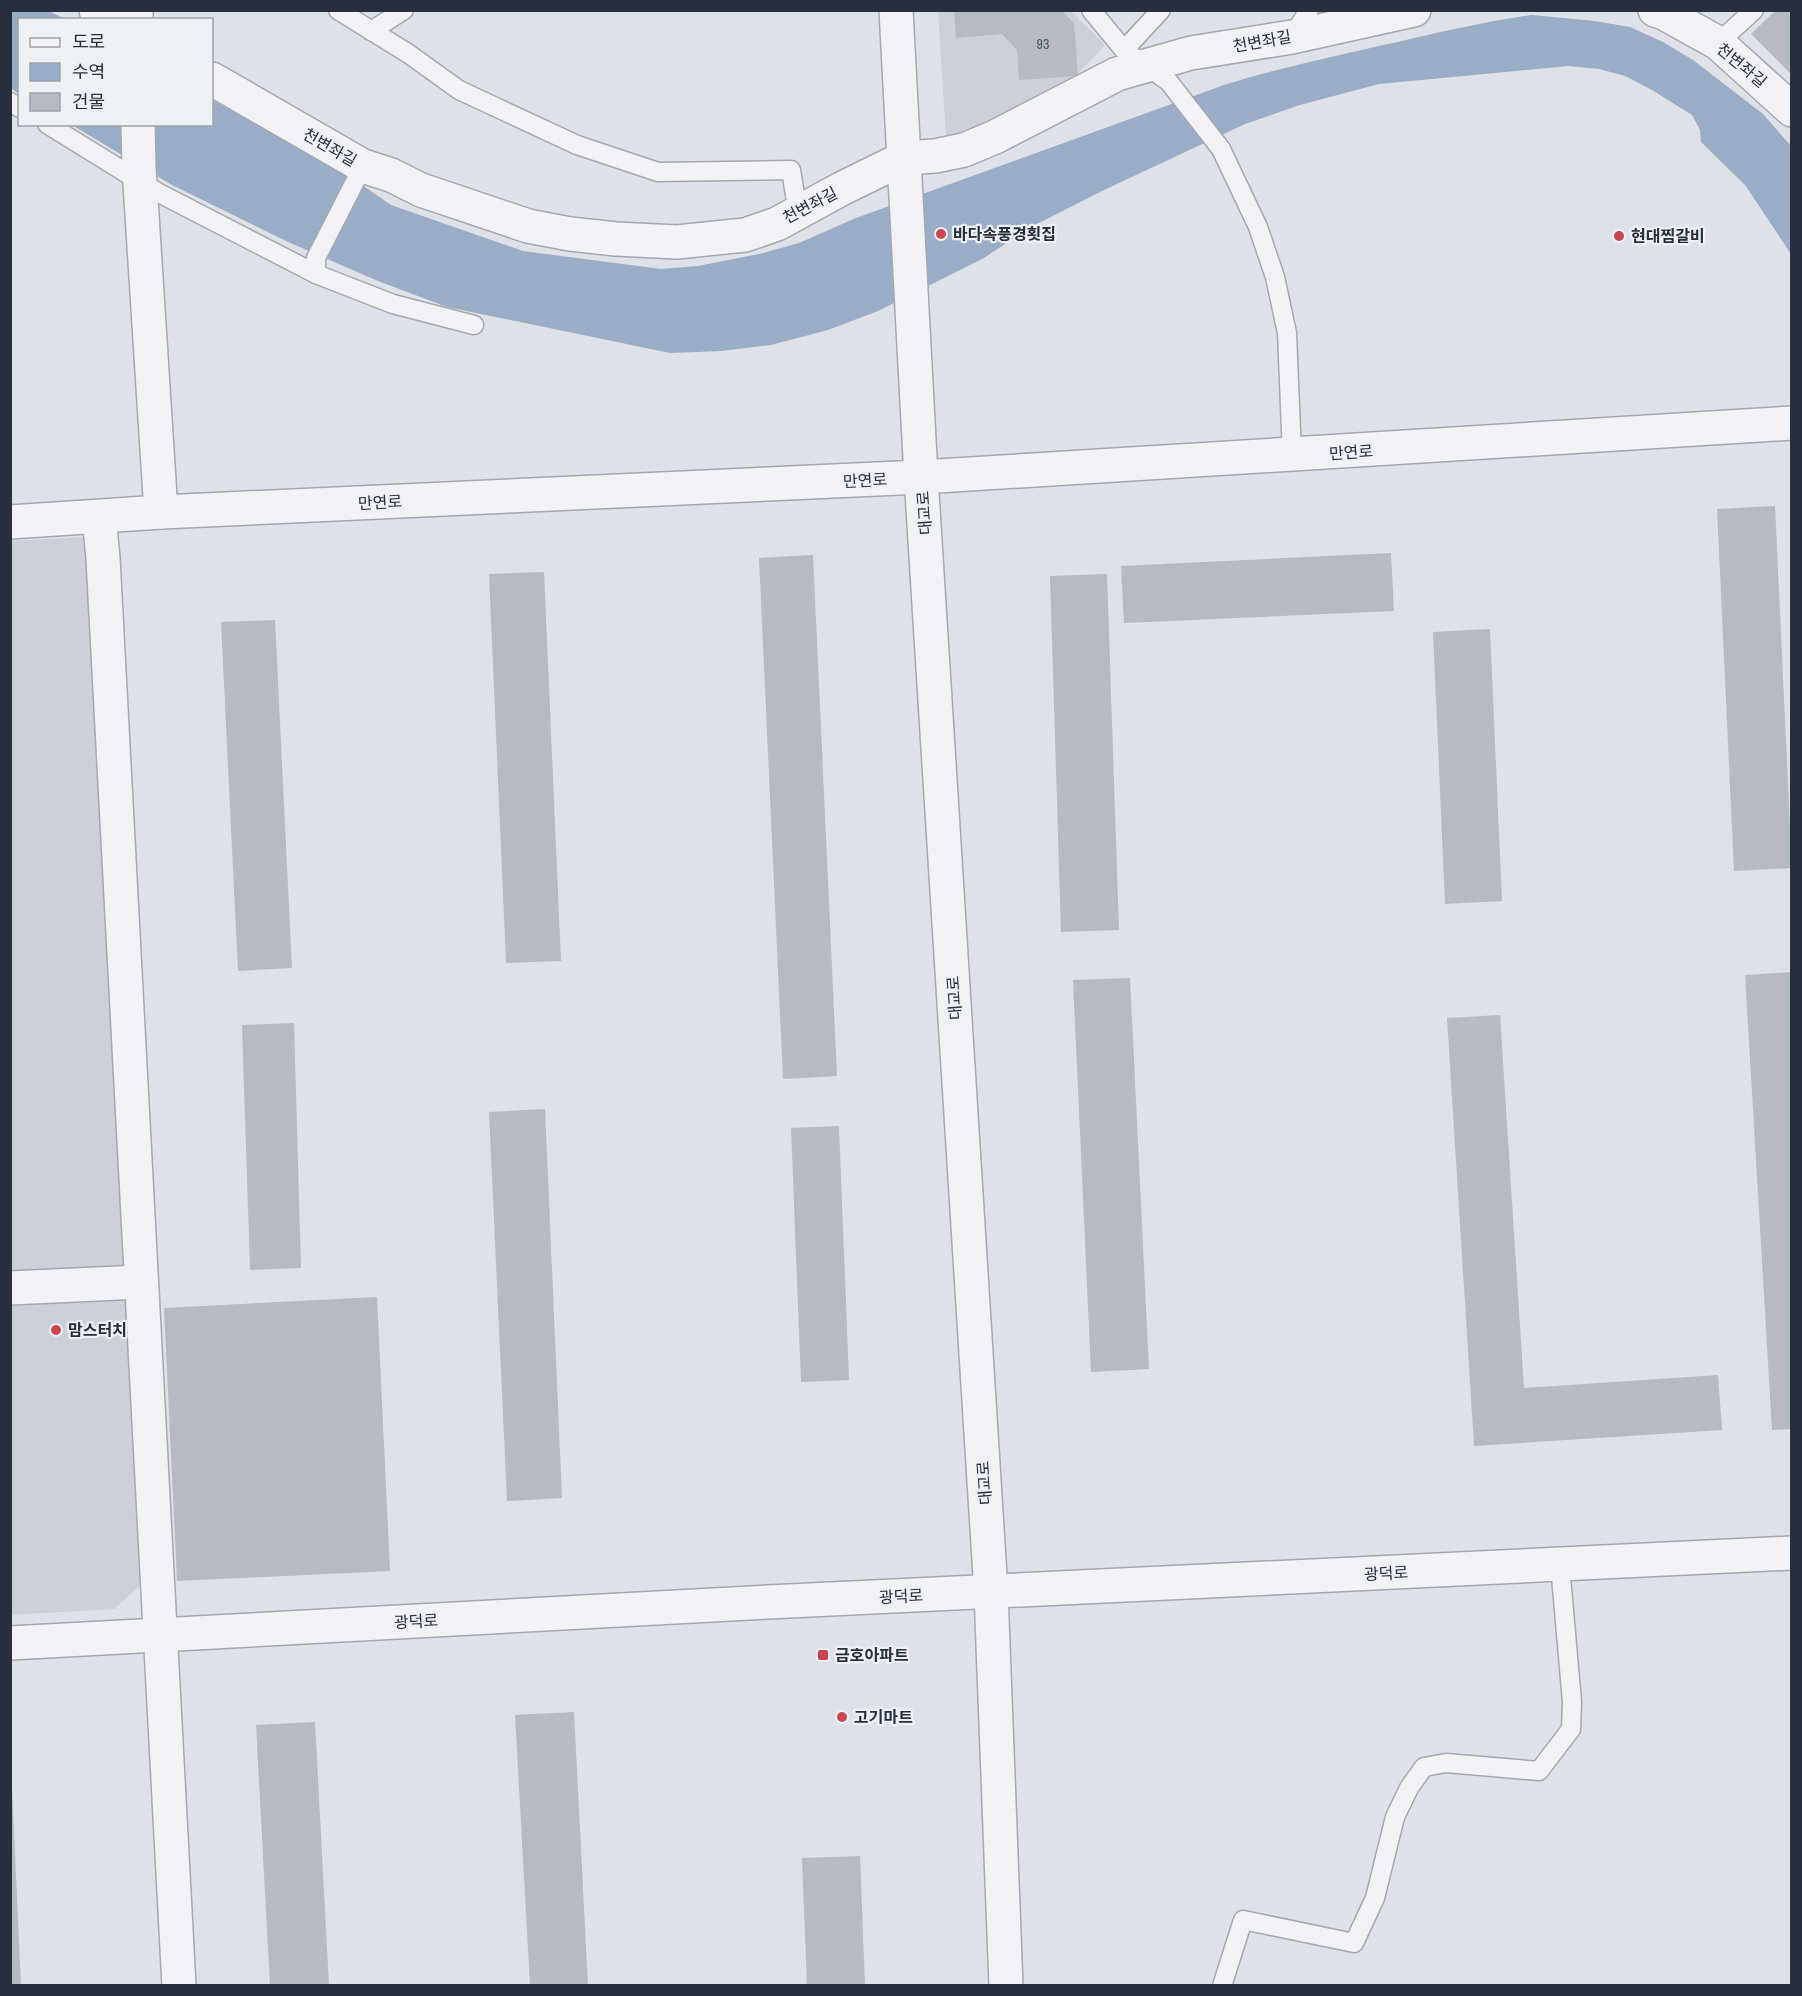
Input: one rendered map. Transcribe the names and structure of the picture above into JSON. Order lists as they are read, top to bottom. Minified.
{"streets":{"street":["천변좌길","만연로","대교로","광덕로"]},"crossings":[["천변좌길","대교로"],["만연로","대교로"],["대교로","광덕로"]],"places":{"other":["바다속풍경횟집","현대찜갈비","맘스터치","고기마트"],"transit":["금호아파트"]},"house_numbers":["93"],"legend":["도로","수역","건물"]}
